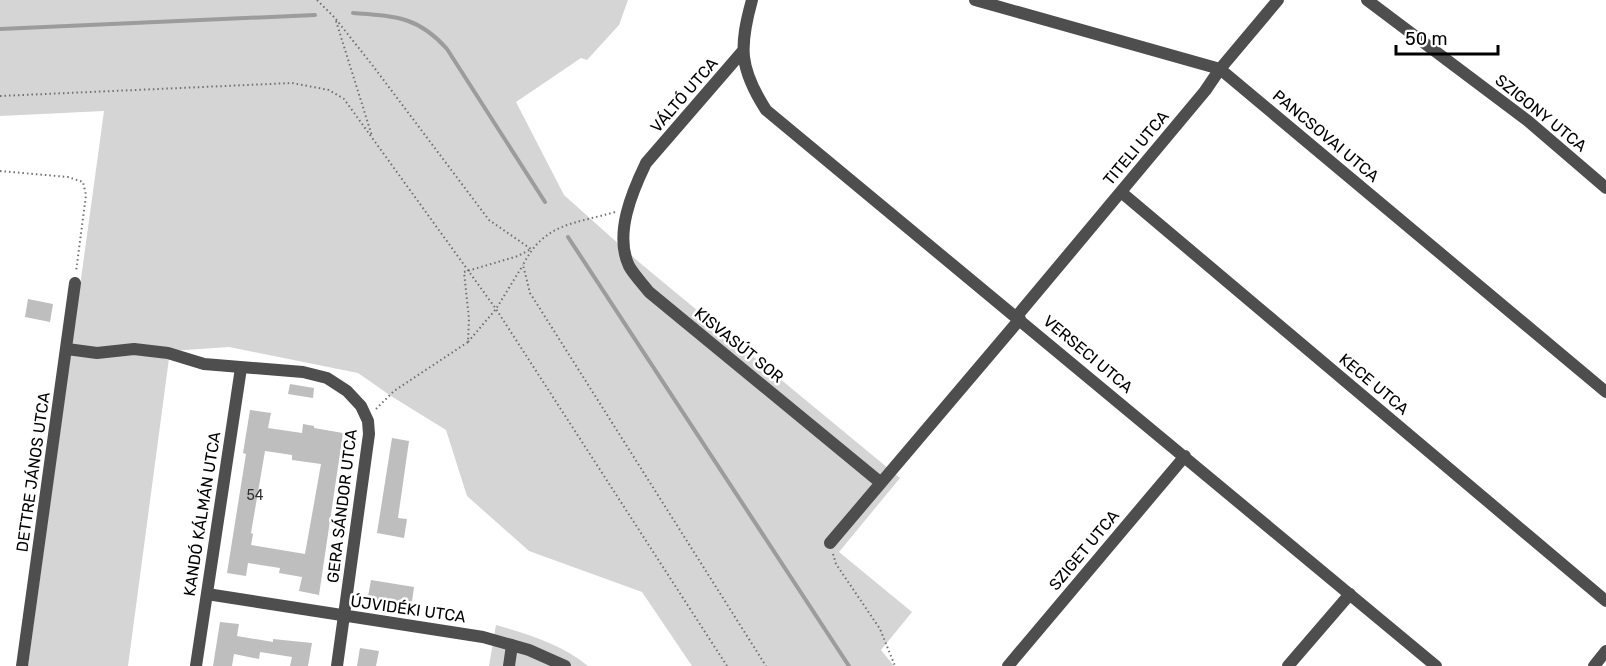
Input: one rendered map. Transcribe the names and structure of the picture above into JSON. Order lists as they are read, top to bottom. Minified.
{"streets":{"street":["VÁLTÓ UTCA","SZIGONY UTCA","PANCSOVAI UTCA","TITELI UTCA","KISVASÚT SOR","VERSECI UTCA","KECE UTCA","DETTRE JÁNOS UTCA","GERA SÁNDOR UTCA","KANDÓ KÁLMÁN UTCA","SZIGET UTCA","ÚJVIDÉKI UTCA"]},"crossings":[["VÁLTÓ UTCA","KISVASÚT SOR"],["VÁLTÓ UTCA","VERSECI UTCA"],["PANCSOVAI UTCA","TITELI UTCA"],["TITELI UTCA","KISVASÚT SOR"],["TITELI UTCA","VERSECI UTCA"],["TITELI UTCA","KECE UTCA"],["VERSECI UTCA","SZIGET UTCA"],["DETTRE JÁNOS UTCA","GERA SÁNDOR UTCA"],["GERA SÁNDOR UTCA","KANDÓ KÁLMÁN UTCA"],["GERA SÁNDOR UTCA","ÚJVIDÉKI UTCA"],["KANDÓ KÁLMÁN UTCA","ÚJVIDÉKI UTCA"]],"house_numbers":["54"],"scale_bar":"50 m"}
